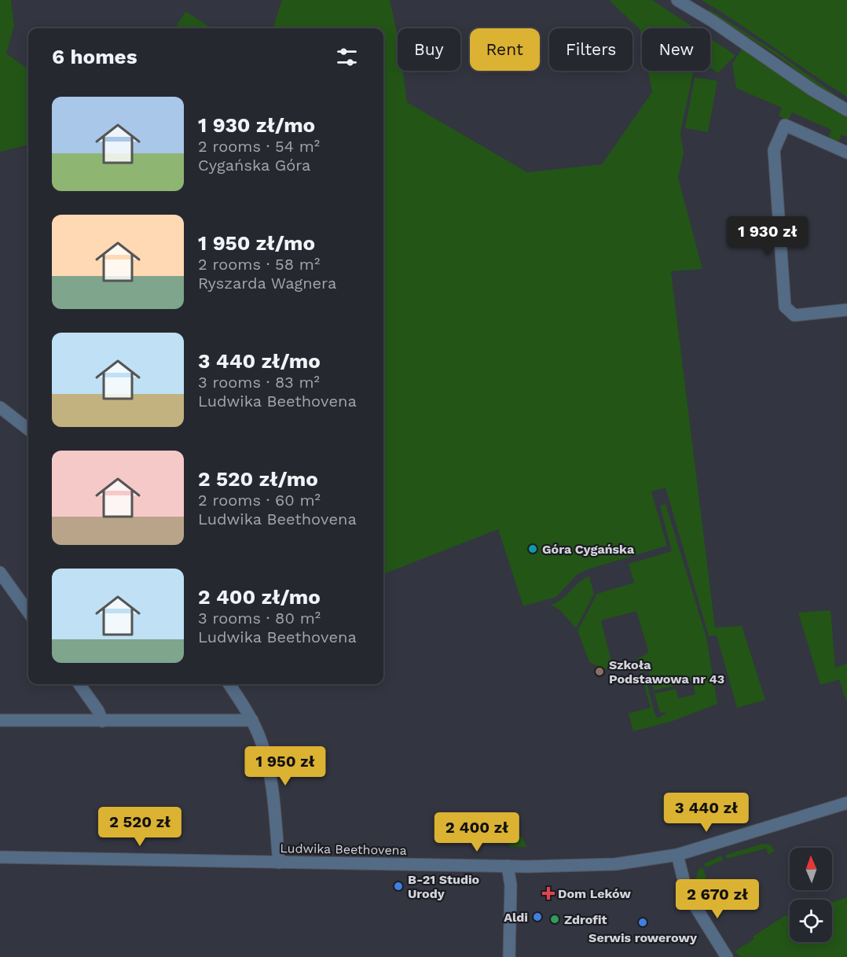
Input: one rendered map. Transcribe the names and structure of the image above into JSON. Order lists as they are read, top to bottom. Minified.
{"streets":{"street":["Ludwika Beethovena"]},"places":{"other":["Góra Cygańska","Szkoła Podstawowa nr 43","B-21 Studio Urody","Aldi","Zdrofit","Serwis rowerowy"],"health":["Dom Leków"]},"north":"top","page":{"chip":["Buy","Rent","Filters","New"],"heading":"6 homes","list":[{"name":"1 930 zł/mo","note":"2 rooms · 54 m² · Cygańska Góra"},{"name":"1 950 zł/mo","note":"2 rooms · 58 m² · Ryszarda Wagnera"},{"name":"3 440 zł/mo","note":"3 rooms · 83 m² · Ludwika Beethovena"},{"name":"2 520 zł/mo","note":"2 rooms · 60 m² · Ludwika Beethovena"},{"name":"2 400 zł/mo","note":"3 rooms · 80 m² · Ludwika Beethovena"}],"price":["1 930 zł","1 950 zł","3 440 zł","2 520 zł","2 400 zł","2 670 zł"]}}
